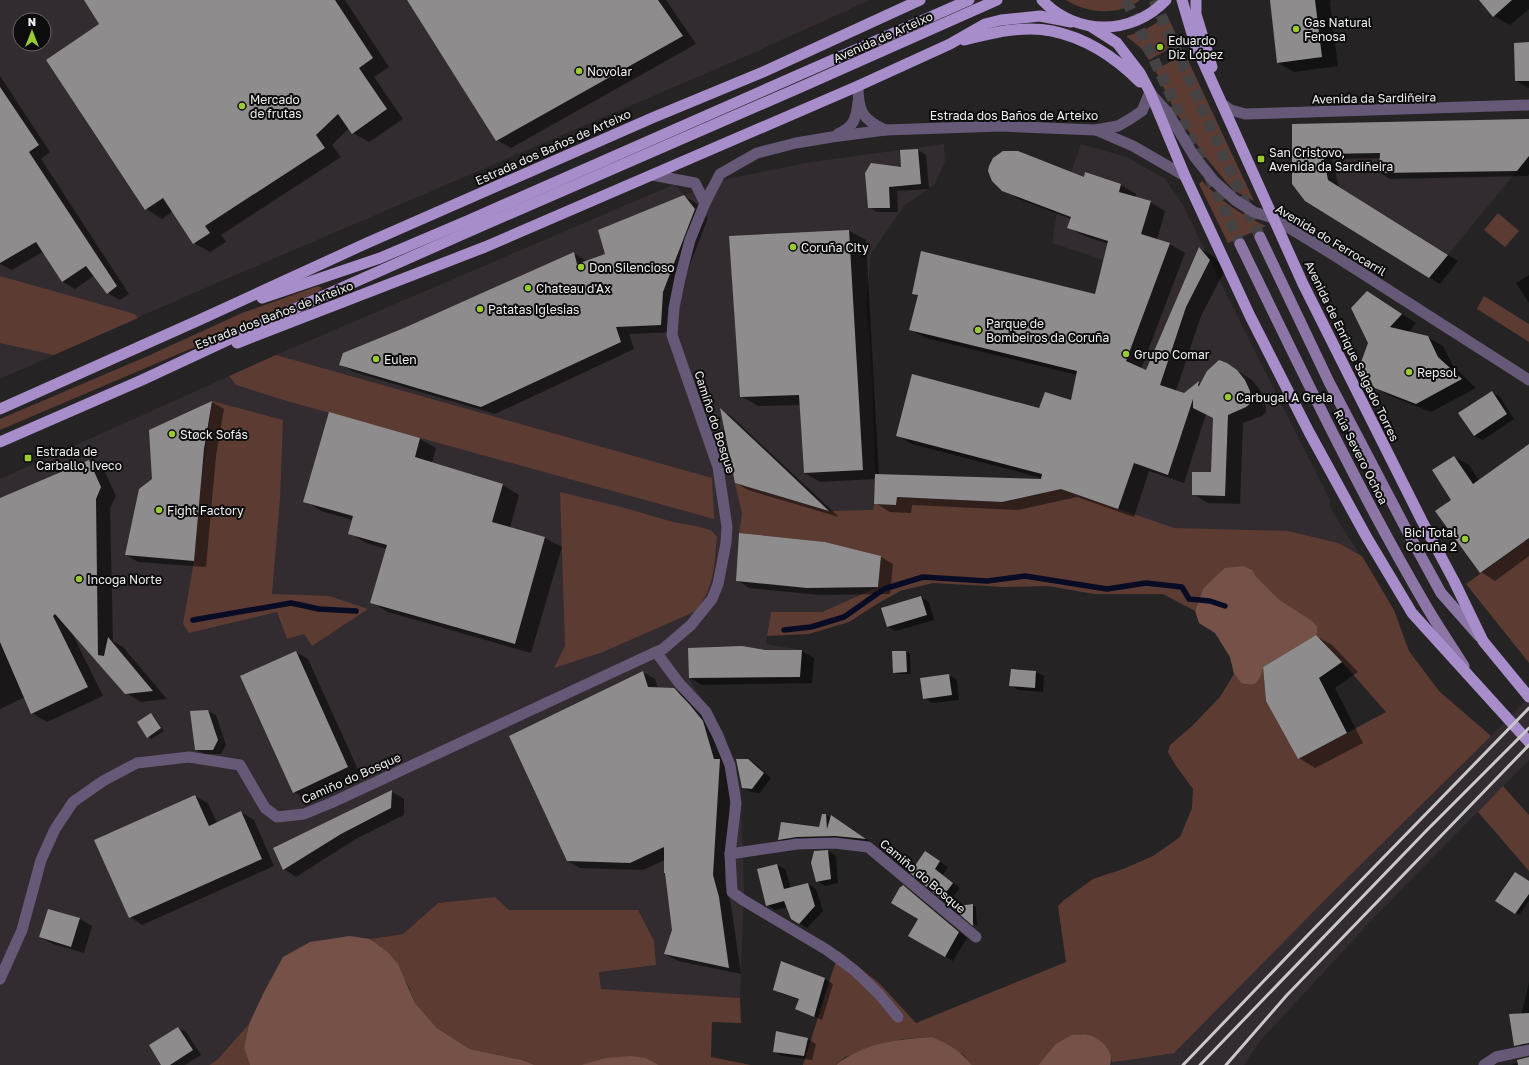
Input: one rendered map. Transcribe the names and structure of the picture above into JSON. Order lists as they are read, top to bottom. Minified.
{"streets":{"main road":["Avenida de Arteixo","Estrada dos Baños de Arteixo","Avenida de Enrique Salgado Torres","Rúa Severo Ochoa"],"street":["Avenida da Sardiñeira","Avenida do Ferrocarril","Camiño do Bosque"]},"crossings":[["Avenida de Arteixo","Estrada dos Baños de Arteixo"],["Avenida da Sardiñeira","Avenida de Enrique Salgado Torres"],["Estrada dos Baños de Arteixo","Avenida do Ferrocarril"],["Estrada dos Baños de Arteixo","Camiño do Bosque"],["Avenida do Ferrocarril","Avenida de Enrique Salgado Torres"],["Avenida de Enrique Salgado Torres","Rúa Severo Ochoa"]],"places":{"other":["Gas Natural Fenosa","Eduardo Diz López","Novolar","Mercado de frutas","Coruña City","Don Silencioso","Chateau d'Ax","Patatas Iglesias","Parque de Bombeiros da Coruña","Grupo Comar","Eulen","Repsol","Carbugal A Grela","Støck Sofás","Fight Factory","Bici Total Coruña 2","Incoga Norte"],"transit":["San Cristovo, Avenida da Sardiñeira","Estrada de Carballo, Iveco"]},"north":"top"}
